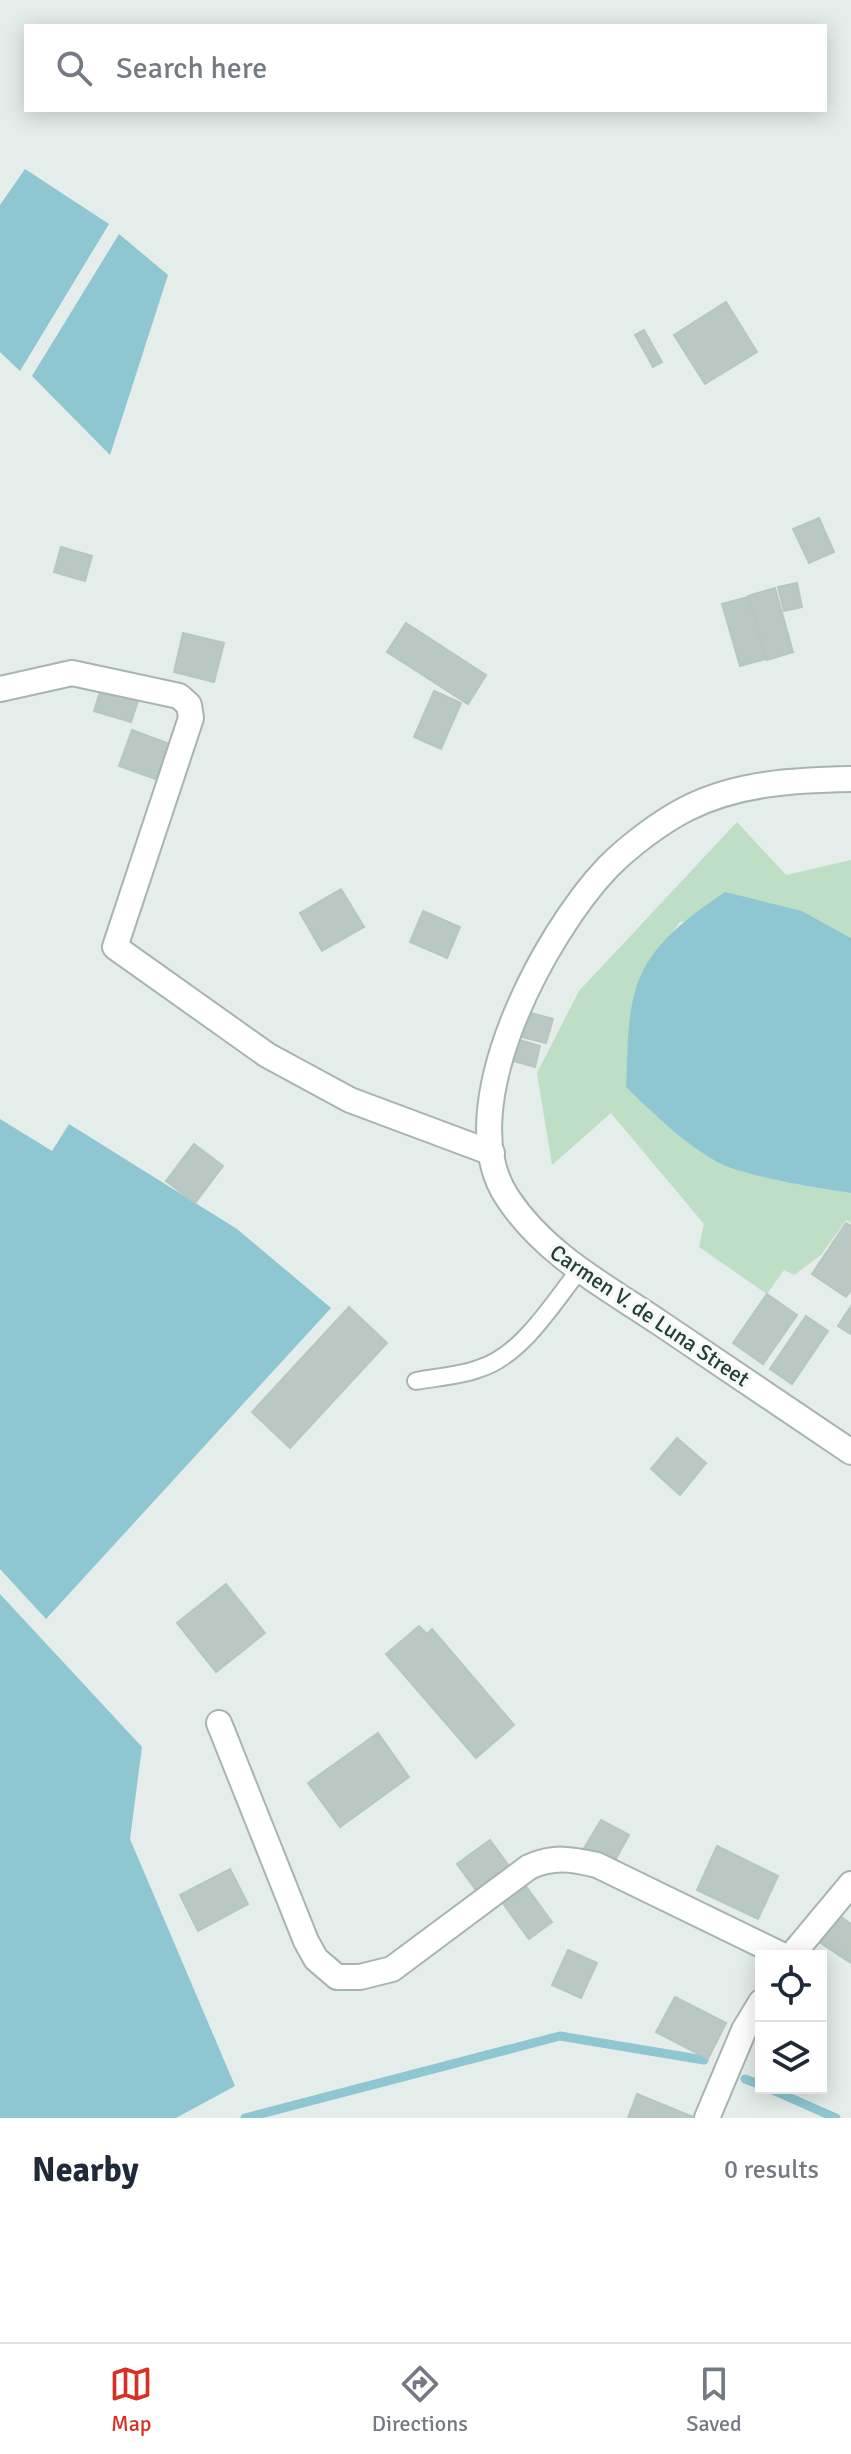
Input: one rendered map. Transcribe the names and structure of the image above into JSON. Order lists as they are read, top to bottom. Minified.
{"streets":{"street":["Carmen V. de Luna Street"]},"page":{"search":"Search here","heading":["Nearby","0 results"],"nav":["Map","Directions","Saved"]}}
